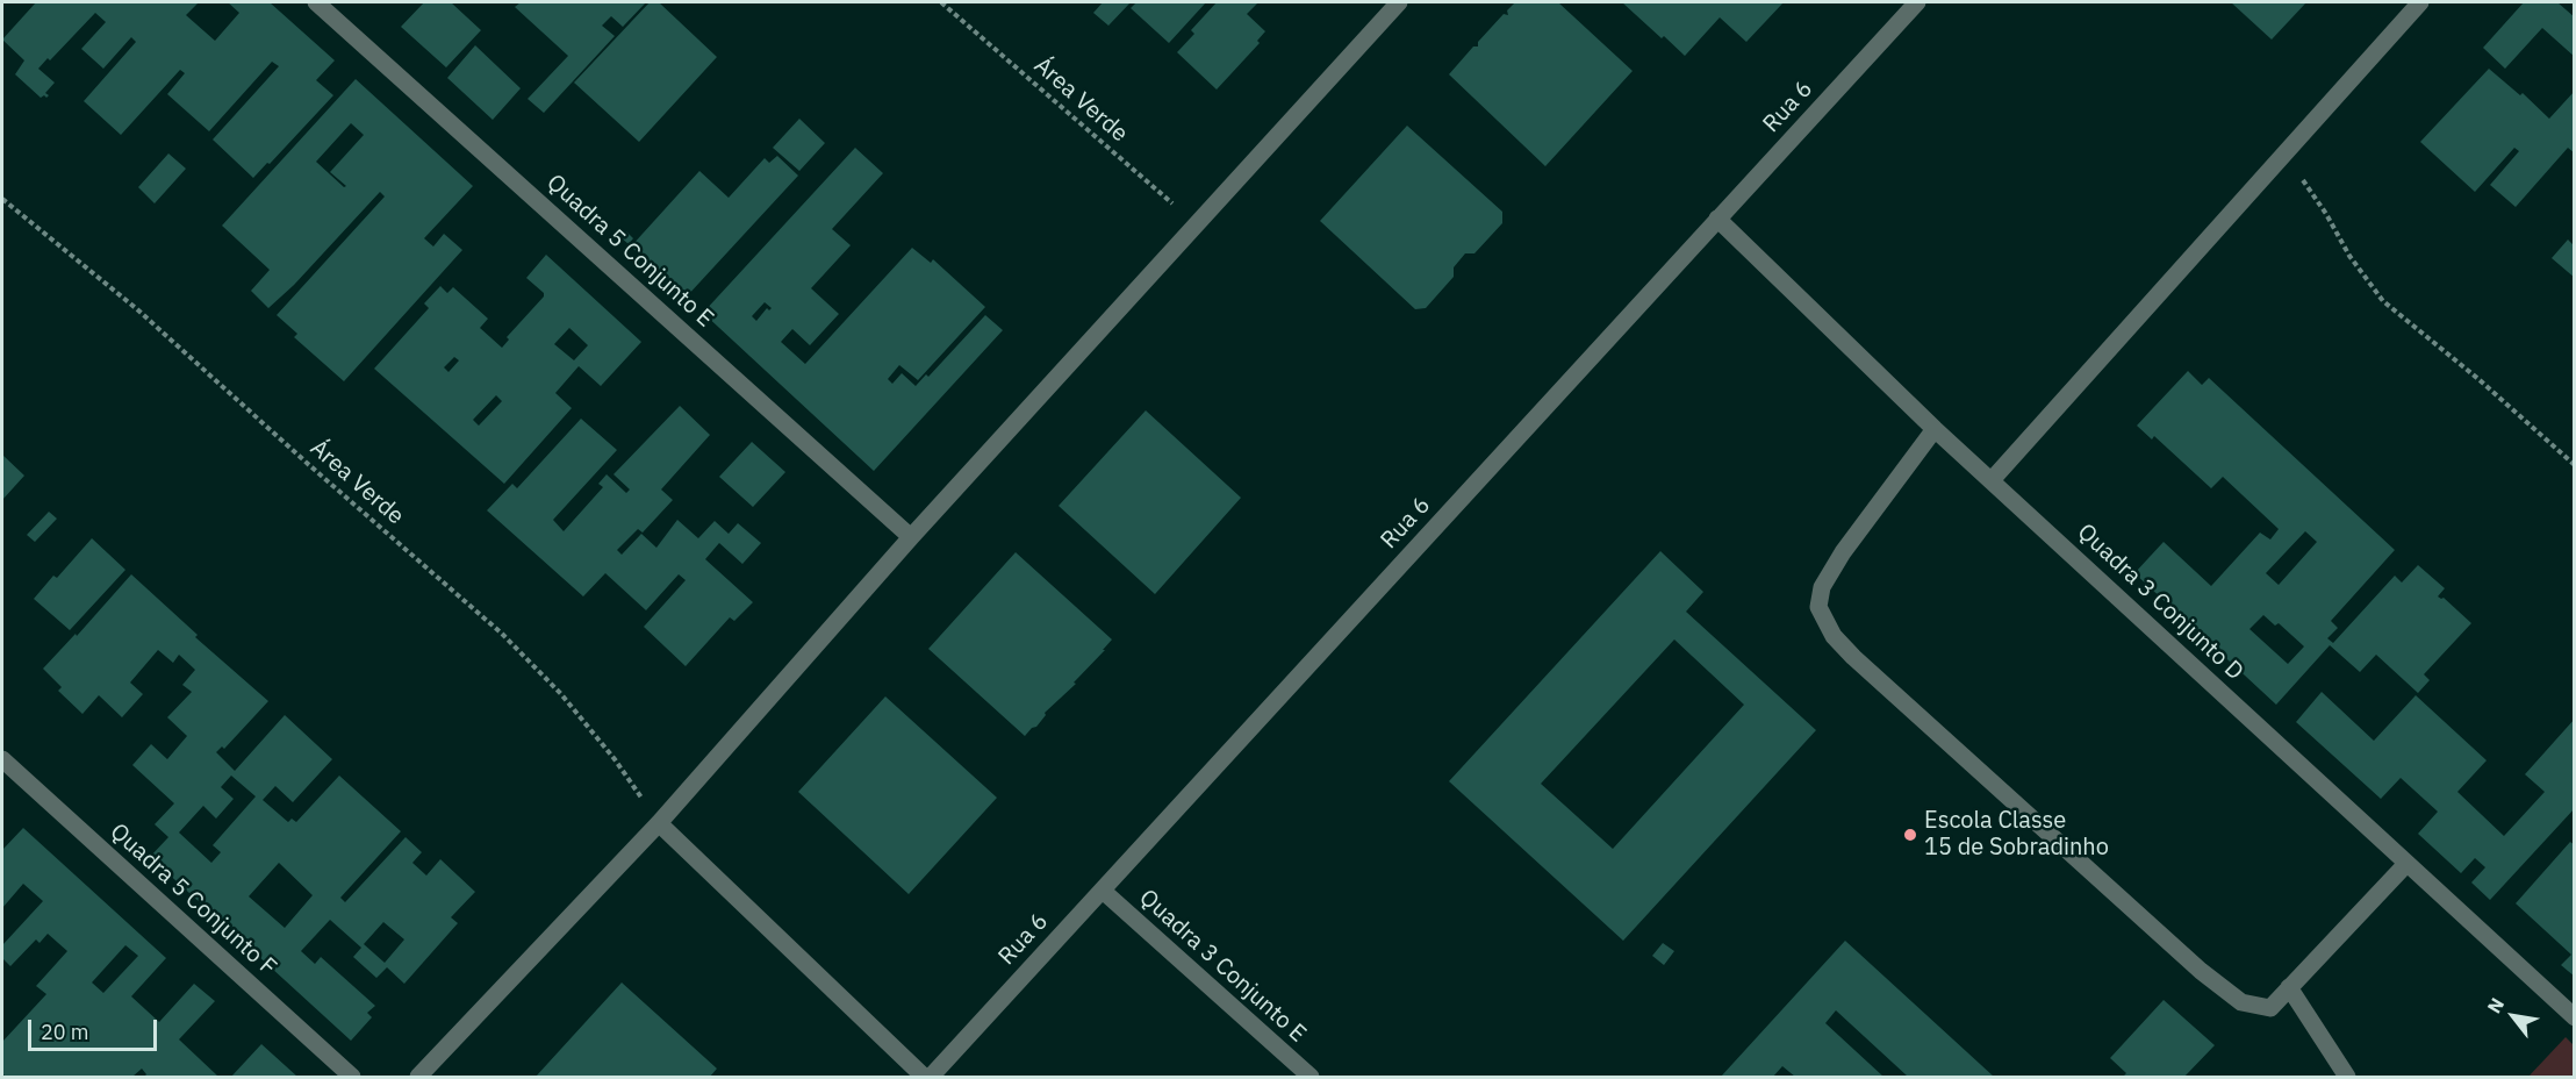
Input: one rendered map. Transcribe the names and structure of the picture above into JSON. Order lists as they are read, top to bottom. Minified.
{"streets":{"street":["Rua 6","Quadra 5 Conjunto E","Quadra 3 Conjunto D","Quadra 5 Conjunto F","Quadra 3 Conjunto E"],"path":["Área Verde"]},"crossings":[["Rua 6","Quadra 3 Conjunto D"],["Rua 6","Quadra 3 Conjunto E"]],"places":["Escola Classe 15 de Sobradinho"],"scale_bar":"20 m","north":"top left"}
